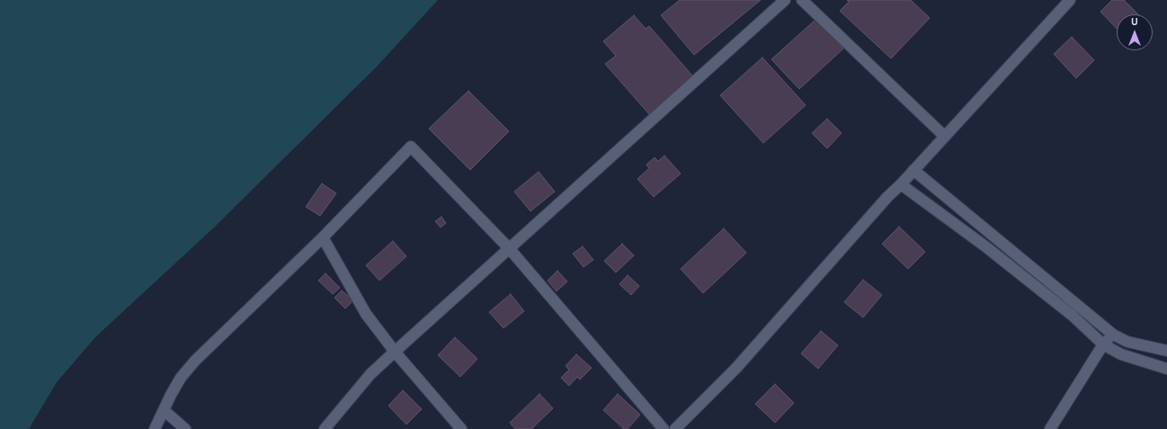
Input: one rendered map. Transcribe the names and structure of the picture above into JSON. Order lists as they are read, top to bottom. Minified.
{"north":"top"}
